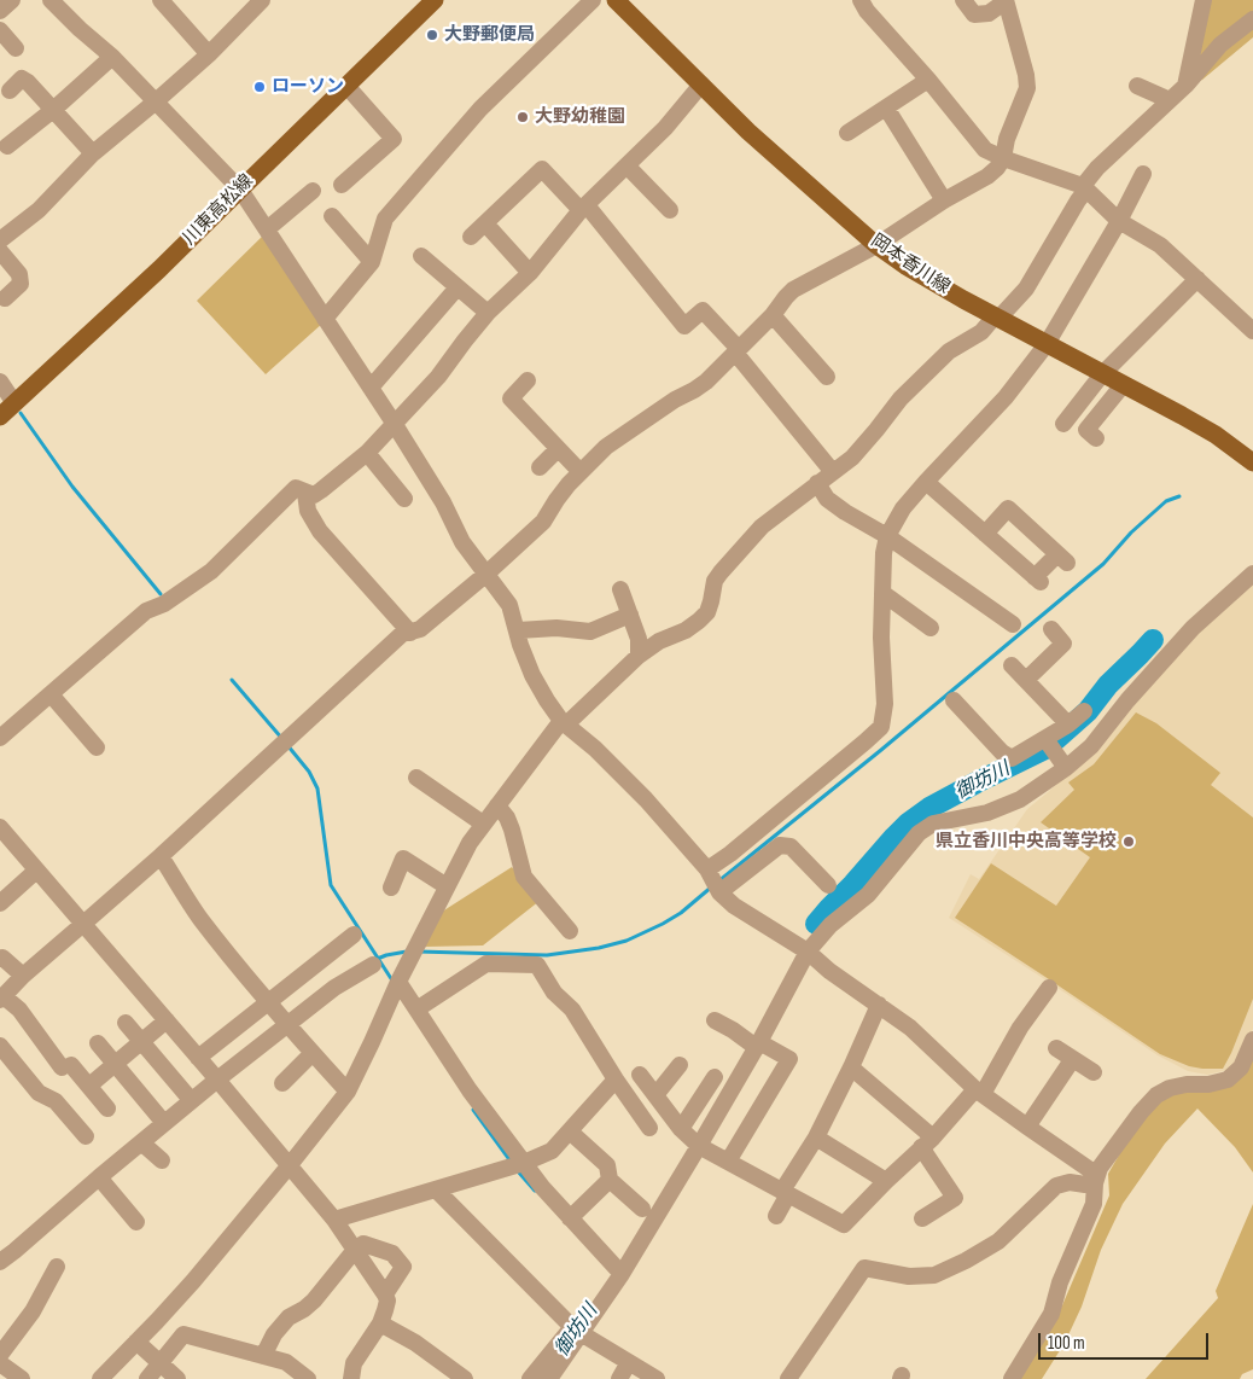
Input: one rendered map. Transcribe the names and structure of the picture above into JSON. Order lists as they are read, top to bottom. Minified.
{"streets":{"main road":["川東高松線","岡本香川線"]},"water":["御坊川"],"places":["大野郵便局","ローソン","大野幼稚園","県立香川中央高等学校"],"scale_bar":"100 m"}
